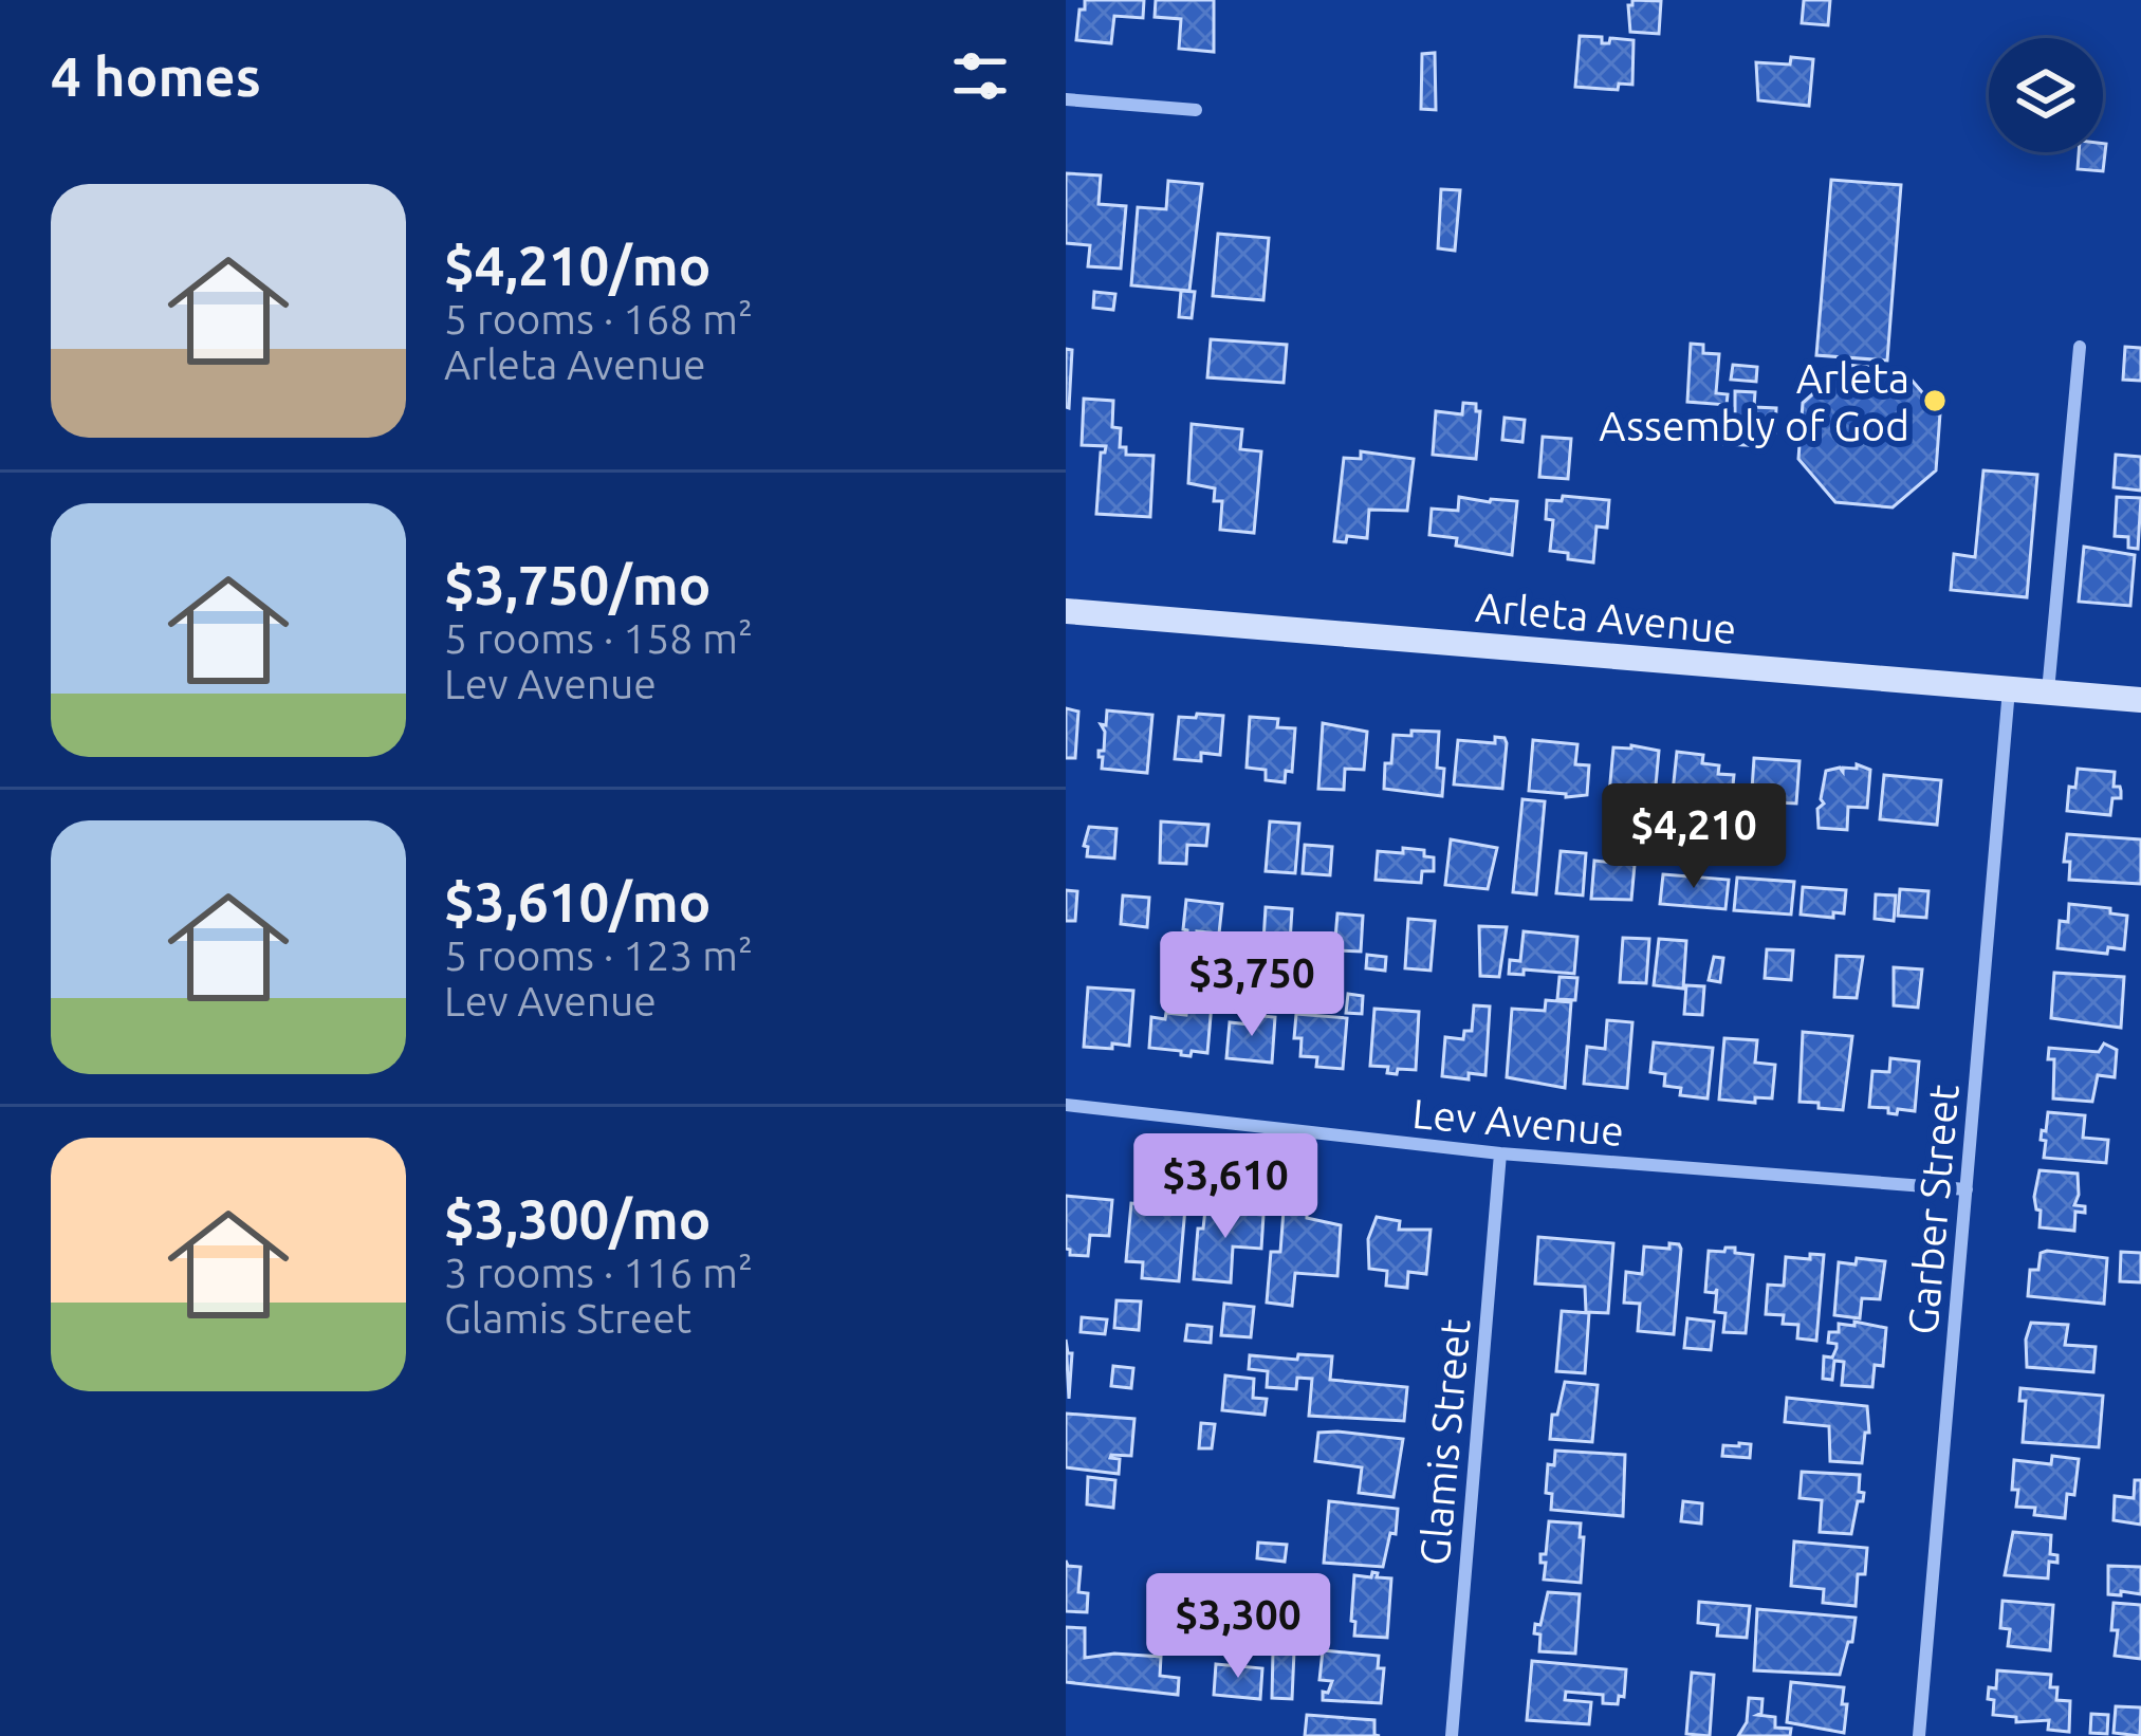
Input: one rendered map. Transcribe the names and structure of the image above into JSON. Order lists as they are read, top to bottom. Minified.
{"streets":{"main road":["Arleta Avenue"],"street":["Lev Avenue","Garber Street","Glamis Street"]},"crossings":[["Arleta Avenue","Garber Street"],["Lev Avenue","Garber Street"],["Lev Avenue","Glamis Street"]],"places":["Arleta Assembly of God"],"page":{"heading":"4 homes","list":[{"name":"$4,210/mo","note":"5 rooms · 168 m² · Arleta Avenue"},{"name":"$3,750/mo","note":"5 rooms · 158 m² · Lev Avenue"},{"name":"$3,610/mo","note":"5 rooms · 123 m² · Lev Avenue"},{"name":"$3,300/mo","note":"3 rooms · 116 m² · Glamis Street"}],"price":["$4,210","$3,750","$3,610","$3,300"]}}
